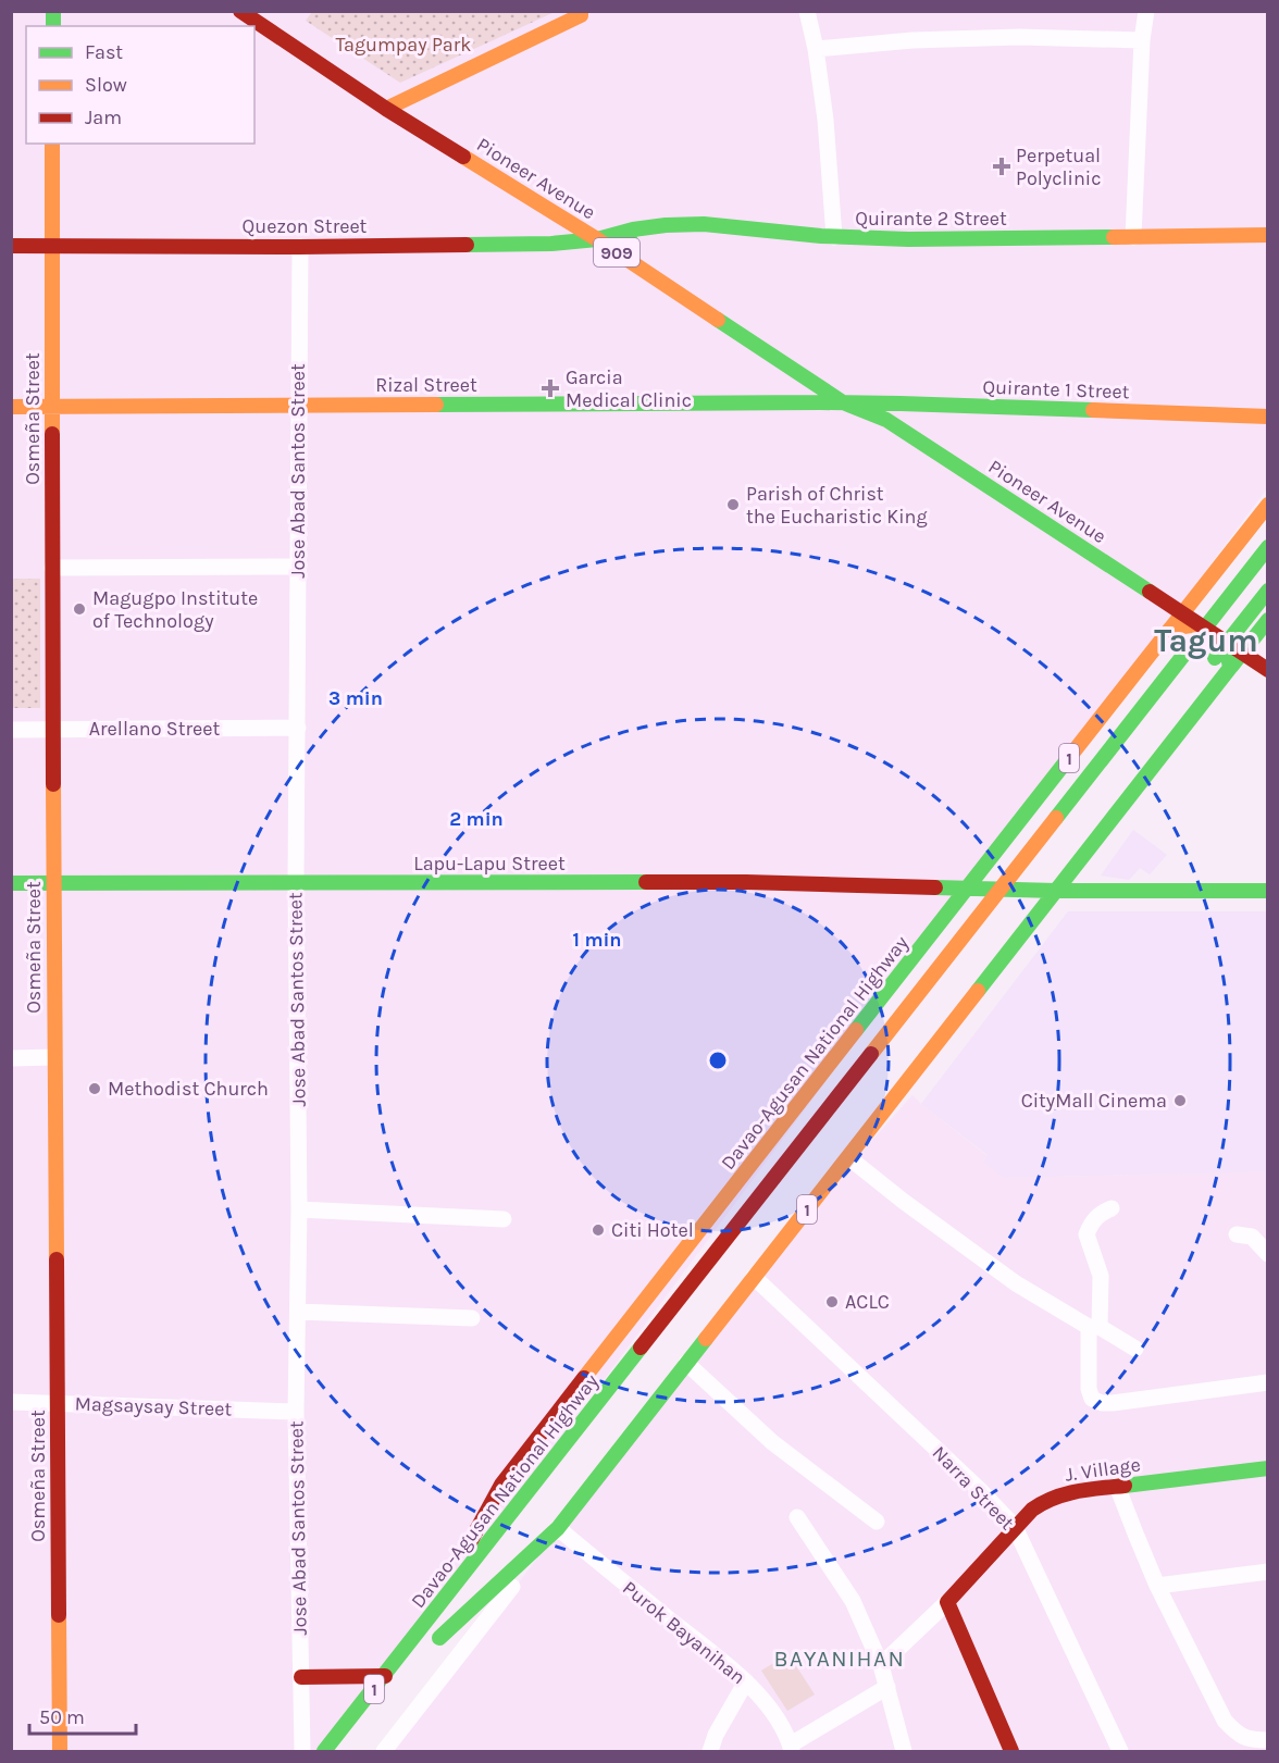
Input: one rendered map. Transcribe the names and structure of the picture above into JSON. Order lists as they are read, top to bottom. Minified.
{"streets":{"main road":["Pioneer Avenue","Quirante 2 Street","Quezon Street","909","Rizal Street","Quirante 1 Street","Osmeña Street","1","Lapu-Lapu Street","Davao-Agusan National Highway","J. Village"],"street":["Jose Abad Santos Street","Arellano Street","Magsaysay Street","Narra Street","Purok Bayanihan"]},"crossings":[["Pioneer Avenue","Quirante 2 Street"],["Pioneer Avenue","Quezon Street"],["Pioneer Avenue","Rizal Street"],["Pioneer Avenue","Quirante 1 Street"],["Pioneer Avenue","Davao-Agusan National Highway"],["Quirante 2 Street","Quezon Street"],["Quezon Street","Osmeña Street"],["Quezon Street","Jose Abad Santos Street"],["Rizal Street","Quirante 1 Street"],["Rizal Street","Osmeña Street"],["Rizal Street","Jose Abad Santos Street"],["Osmeña Street","Arellano Street"],["Osmeña Street","Lapu-Lapu Street"],["Osmeña Street","Magsaysay Street"],["Jose Abad Santos Street","Arellano Street"],["Jose Abad Santos Street","Lapu-Lapu Street"],["Jose Abad Santos Street","Magsaysay Street"],["Lapu-Lapu Street","Davao-Agusan National Highway"],["Davao-Agusan National Highway","Narra Street"],["Davao-Agusan National Highway","Purok Bayanihan"],["J. Village","Narra Street"]],"districts":["Tagum","BAYANIHAN"],"parks":["Tagumpay Park"],"places":{"health":["Perpetual Polyclinic","Garcia Medical Clinic"],"other":["Parish of Christ the Eucharistic King","Magugpo Institute of Technology","Methodist Church","CityMall Cinema","Citi Hotel","ACLC"]},"legend":["Fast","Slow","Jam"],"scale_bar":"50 m","rings":["3 min","2 min","1 min"]}
